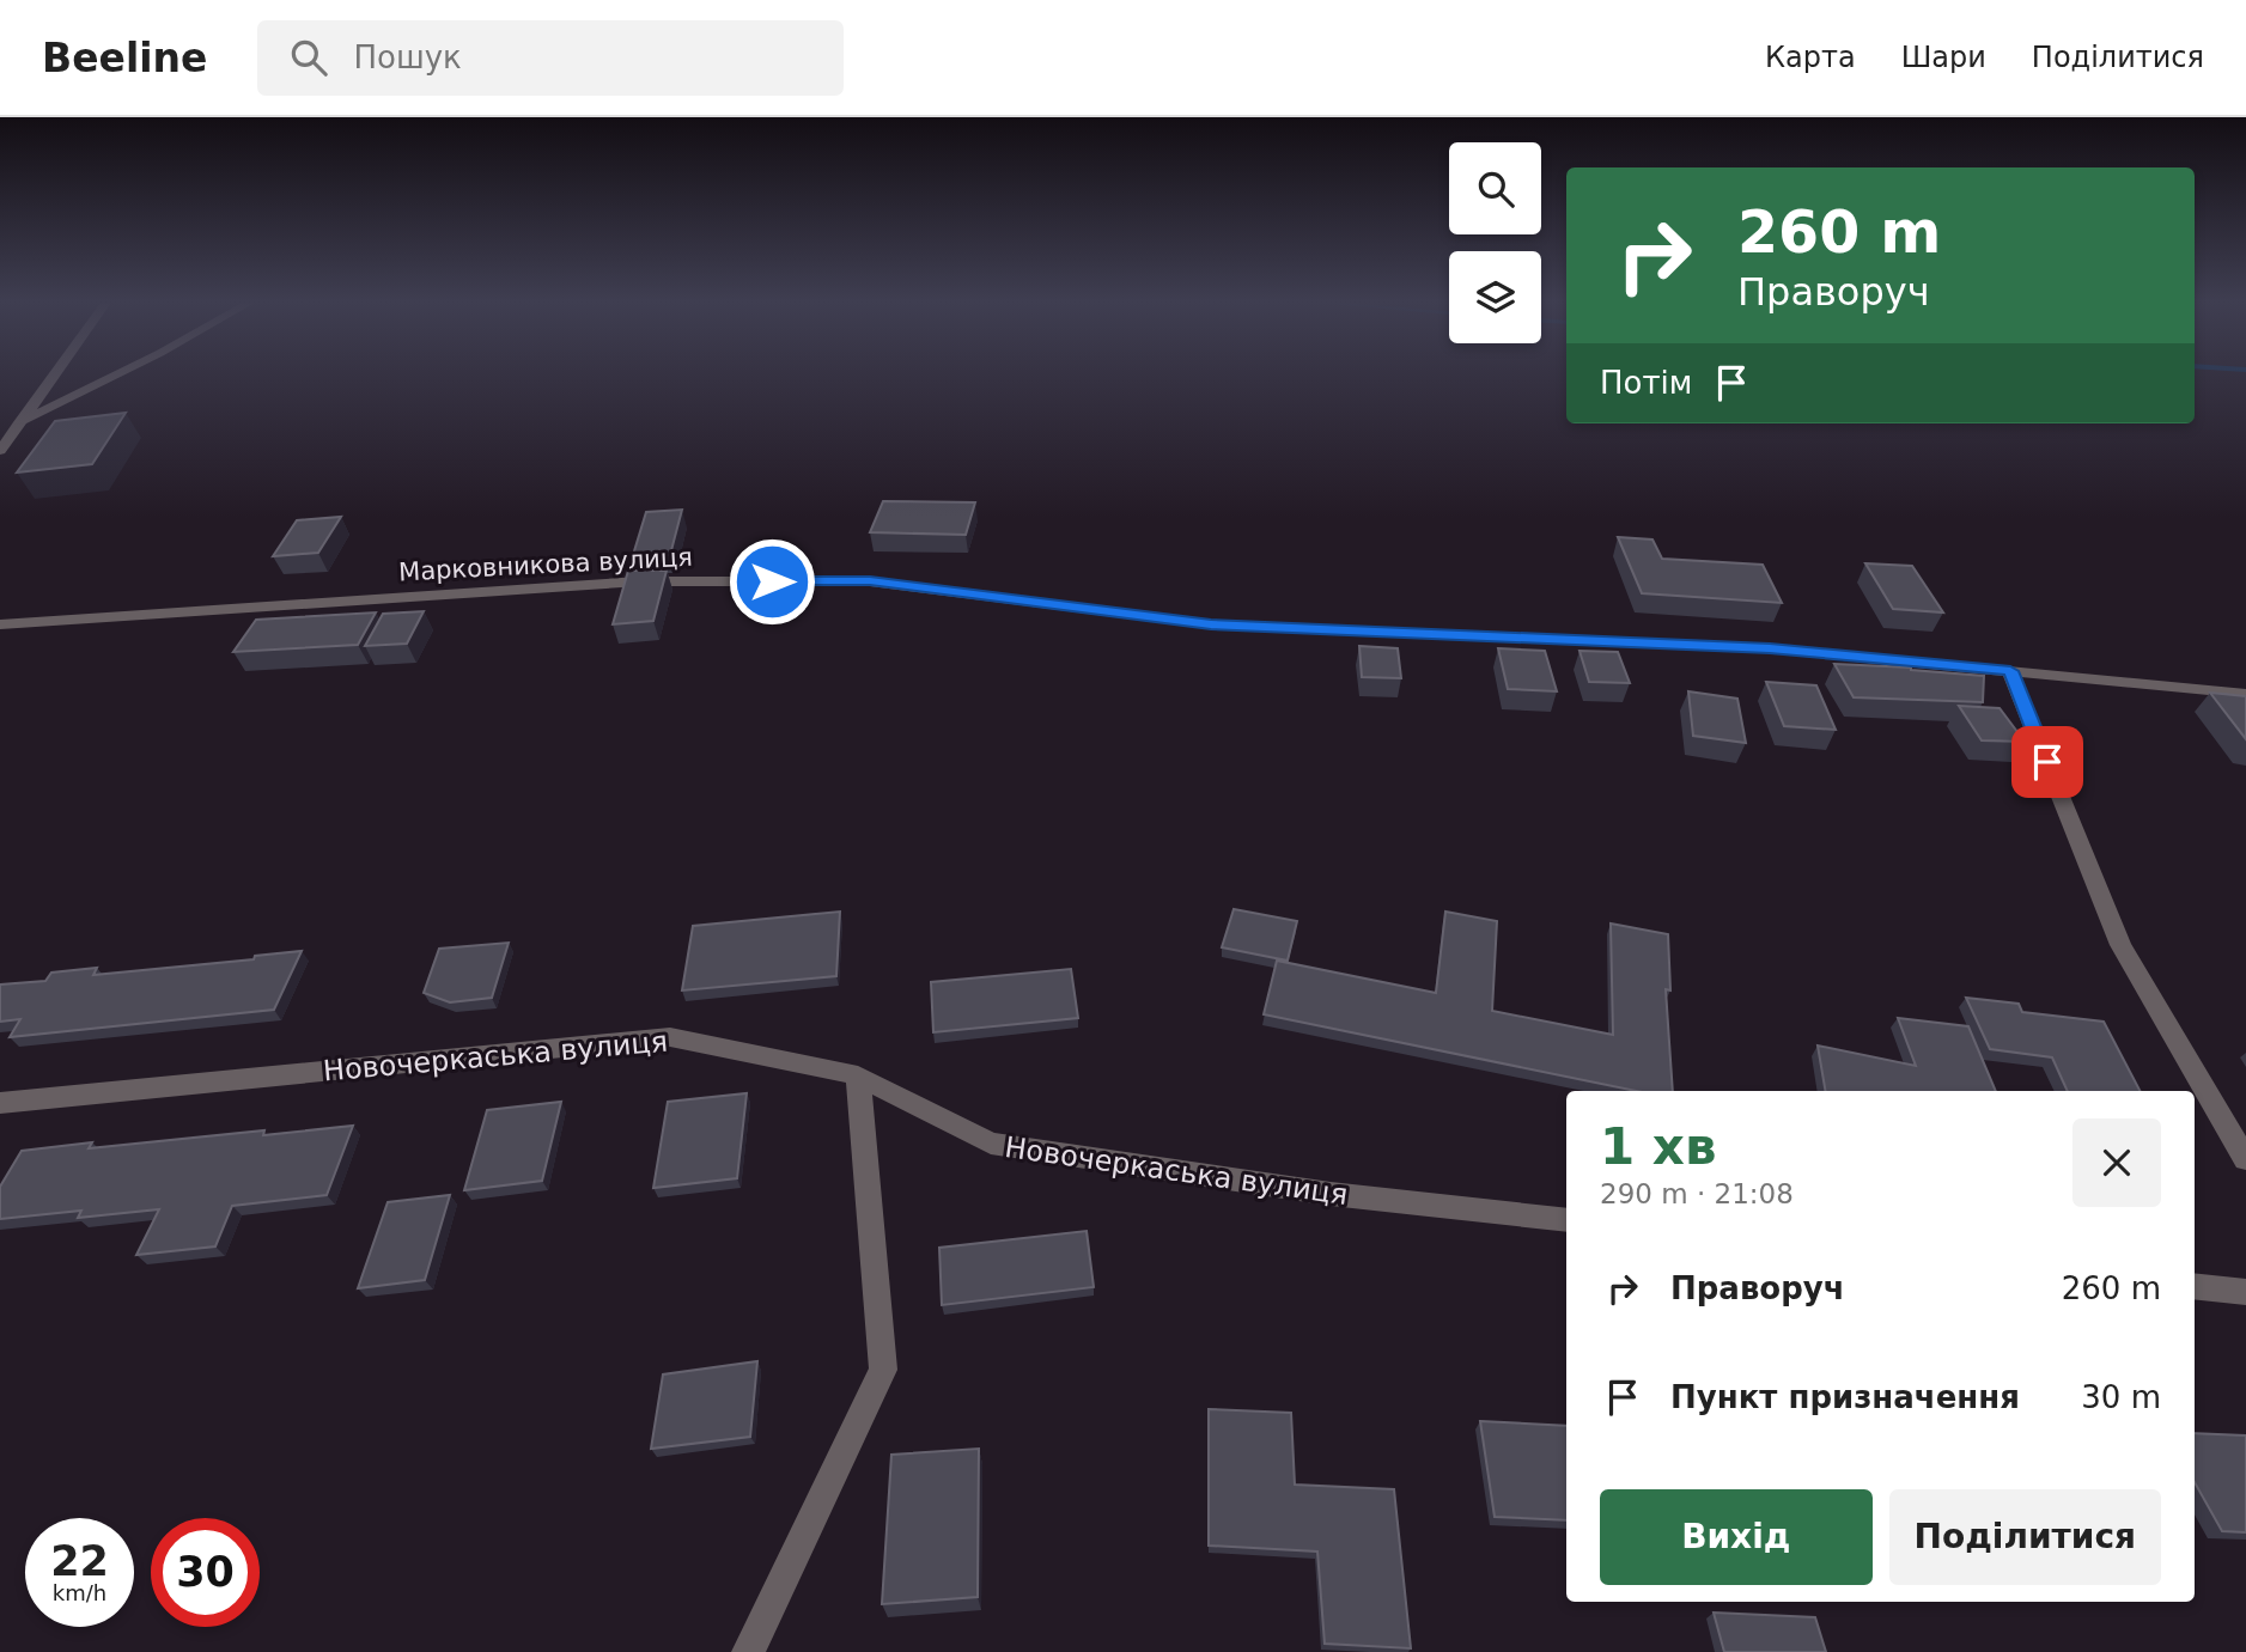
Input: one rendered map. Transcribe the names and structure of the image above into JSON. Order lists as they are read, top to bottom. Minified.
{"streets":{"street":["Марковникова вулиця","Новочеркаська вулиця"]},"page":{"header":"Beeline","search":"Пошук","nav":["Карта","Шари","Поділитися"],"turn":["260 m","Праворуч"],"then":"Потім","heading":["1 хв","290 m · 21:08"],"list":[{"name":"Праворуч","value":"260 m"},{"name":"Пункт призначення","value":"30 m"}],"buttons":["Вихід","Поділитися"],"speed":"22 km/h","limit":"30"}}
